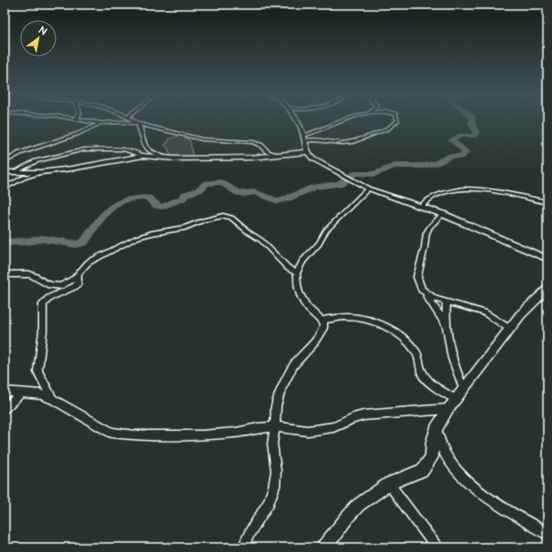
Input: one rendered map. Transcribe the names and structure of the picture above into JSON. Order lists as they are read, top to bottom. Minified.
{"north":"top right"}
